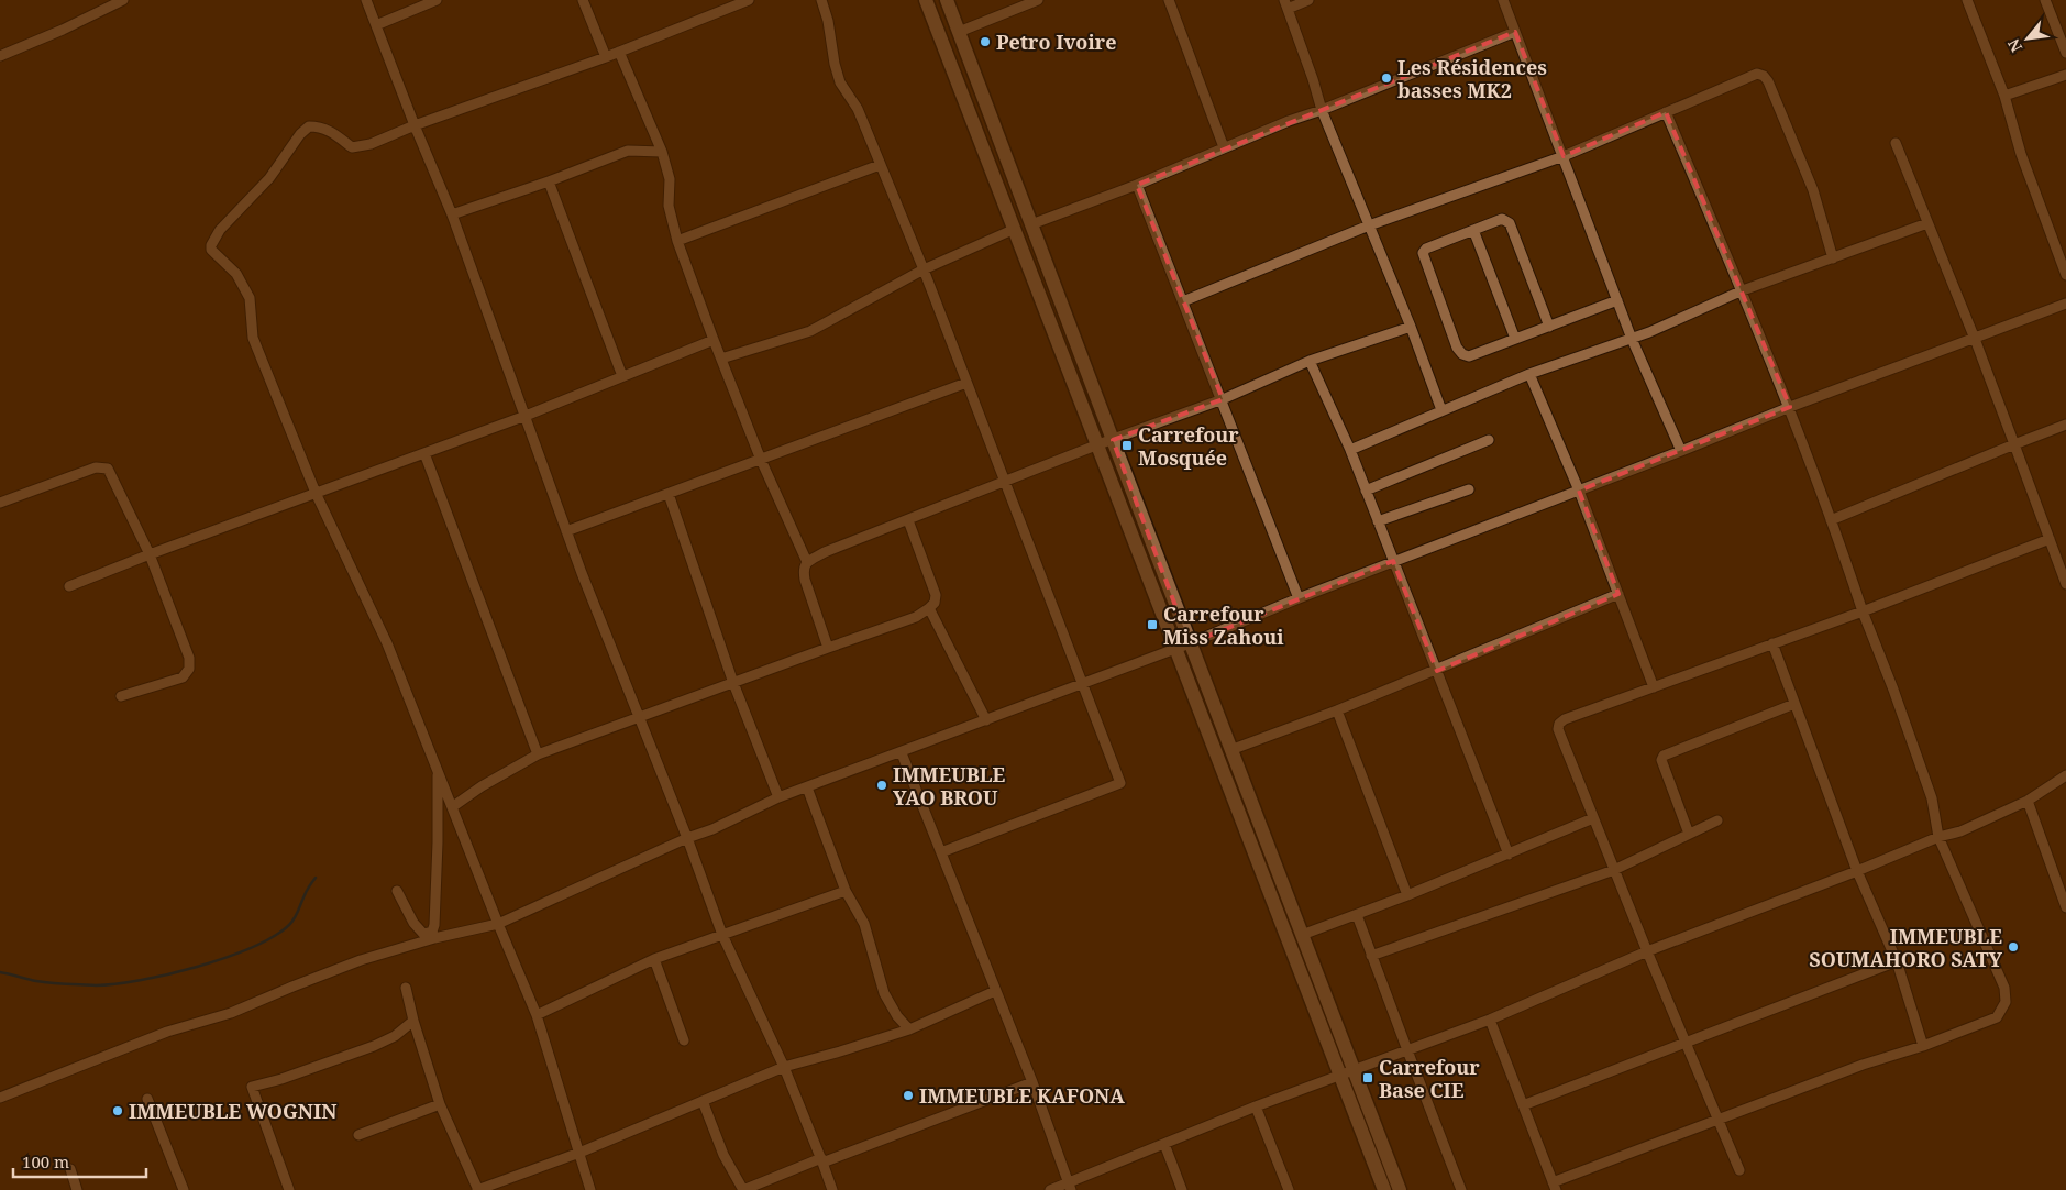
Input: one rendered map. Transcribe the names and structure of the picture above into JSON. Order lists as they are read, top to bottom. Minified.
{"places":{"other":["Petro Ivoire","Les Résidences basses MK2","IMMEUBLE YAO BROU","IMMEUBLE SOUMAHORO SATY","IMMEUBLE KAFONA","IMMEUBLE WOGNIN"],"transit":["Carrefour Mosquée","Carrefour Miss Zahoui","Carrefour Base CIE"]},"scale_bar":"100 m","north":"bottom left"}
